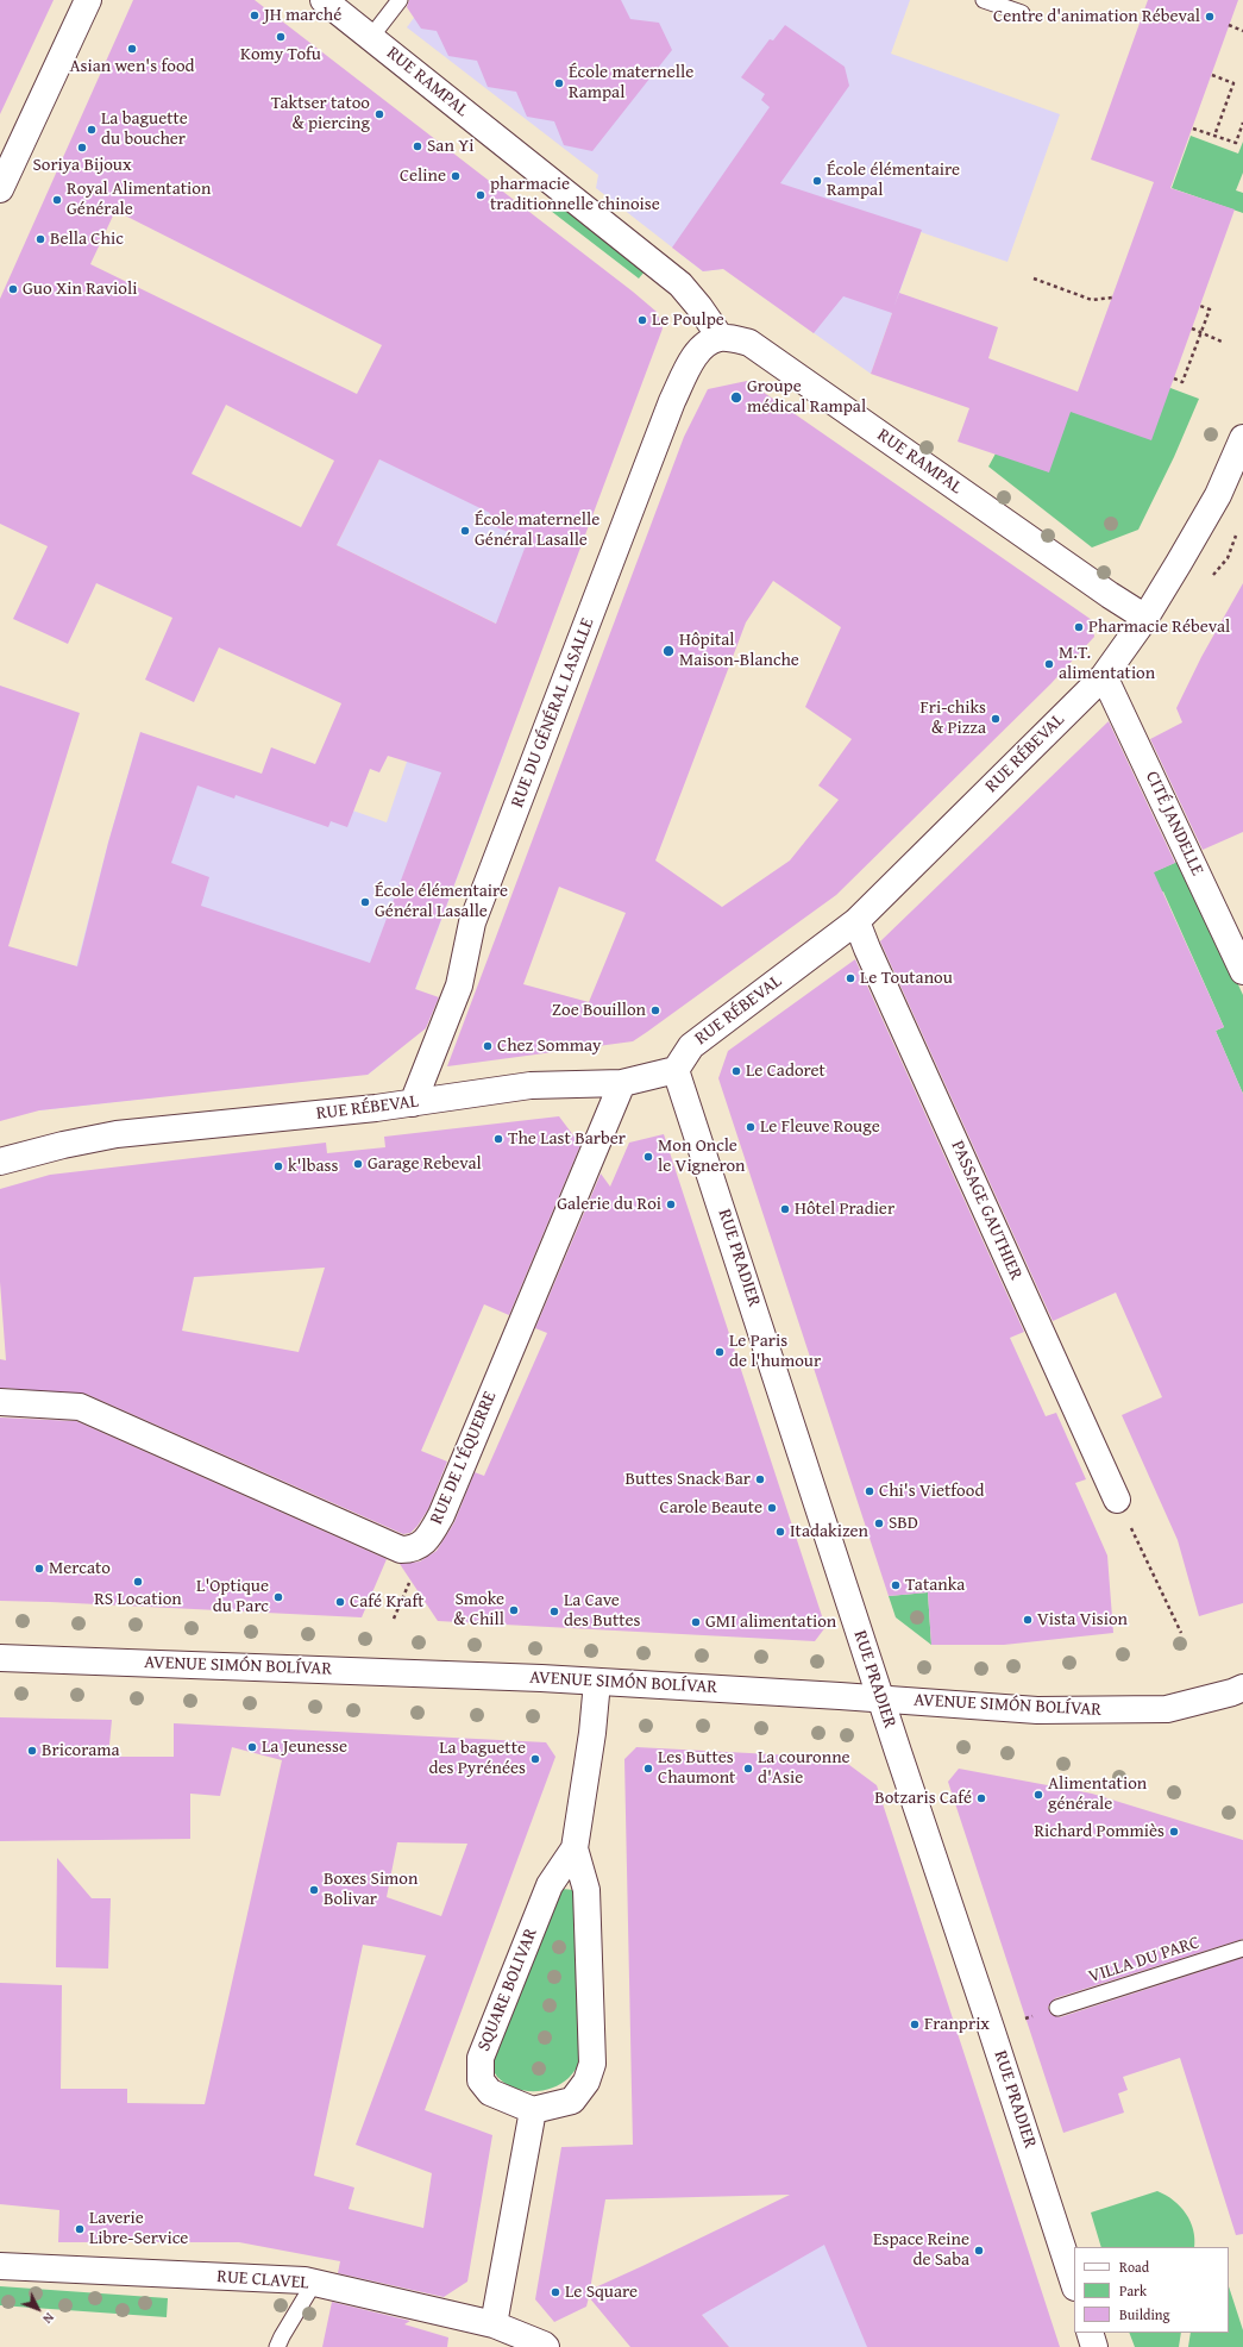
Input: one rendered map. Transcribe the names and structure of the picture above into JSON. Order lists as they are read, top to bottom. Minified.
{"streets":{"street":["RUE RAMPAL","RUE DU GÉNÉRAL LASALLE","RUE RÉBEVAL","CITÉ JANDELLE","PASSAGE GAUTHIER","RUE PRADIER","RUE DE L'ÉQUERRE","AVENUE SIMÓN BOLÍVAR","SQUARE BOLIVAR","RUE CLAVEL"],"lane":["VILLA DU PARC"]},"crossings":[["RUE RAMPAL","RUE DU GÉNÉRAL LASALLE"],["RUE RAMPAL","RUE RÉBEVAL"],["RUE DU GÉNÉRAL LASALLE","RUE RÉBEVAL"],["RUE RÉBEVAL","CITÉ JANDELLE"],["RUE RÉBEVAL","PASSAGE GAUTHIER"],["RUE RÉBEVAL","RUE PRADIER"],["RUE RÉBEVAL","RUE DE L'ÉQUERRE"],["RUE PRADIER","AVENUE SIMÓN BOLÍVAR"],["AVENUE SIMÓN BOLÍVAR","SQUARE BOLIVAR"]],"places":["JH marché","Centre d'animation Rébeval","Komy Tofu","Asian wen's food","École maternelle Rampal","Taktser tatoo & piercing","La baguette du boucher","San Yi","Soriya Bijoux","Celine","École élémentaire Rampal","pharmacie traditionnelle chinoise","Royal Alimentation Générale","Bella Chic","Guo Xin Ravioli","Le Poulpe","Groupe médical Rampal","École maternelle Général Lasalle","Pharmacie Rébeval","Hôpital Maison-Blanche","M.T. alimentation","Fri-chiks & Pizza","École élémentaire Général Lasalle","Le Toutanou","Zoe Bouillon","Chez Sommay","Le Cadoret","Le Fleuve Rouge","The Last Barber","Mon Oncle le Vigneron","Garage Rebeval","k'lbass","Galerie du Roi","Hôtel Pradier","Le Paris de l'humour","Buttes Snack Bar","Chi's Vietfood","Carole Beaute","SBD","Itadakizen","Mercato","RS Location","Tatanka","L'Optique du Parc","Café Kraft","Smoke & Chill","La Cave des Buttes","Vista Vision","GMI alimentation","La Jeunesse","Bricorama","La baguette des Pyrénées","Les Buttes Chaumont","La couronne d'Asie","Alimentation générale","Botzaris Café","Richard Pommiès","Boxes Simon Bolivar","Franprix","Laverie Libre-Service","Espace Reine de Saba","Le Square"],"legend":["Road","Park","Building"],"north":"bottom right"}
